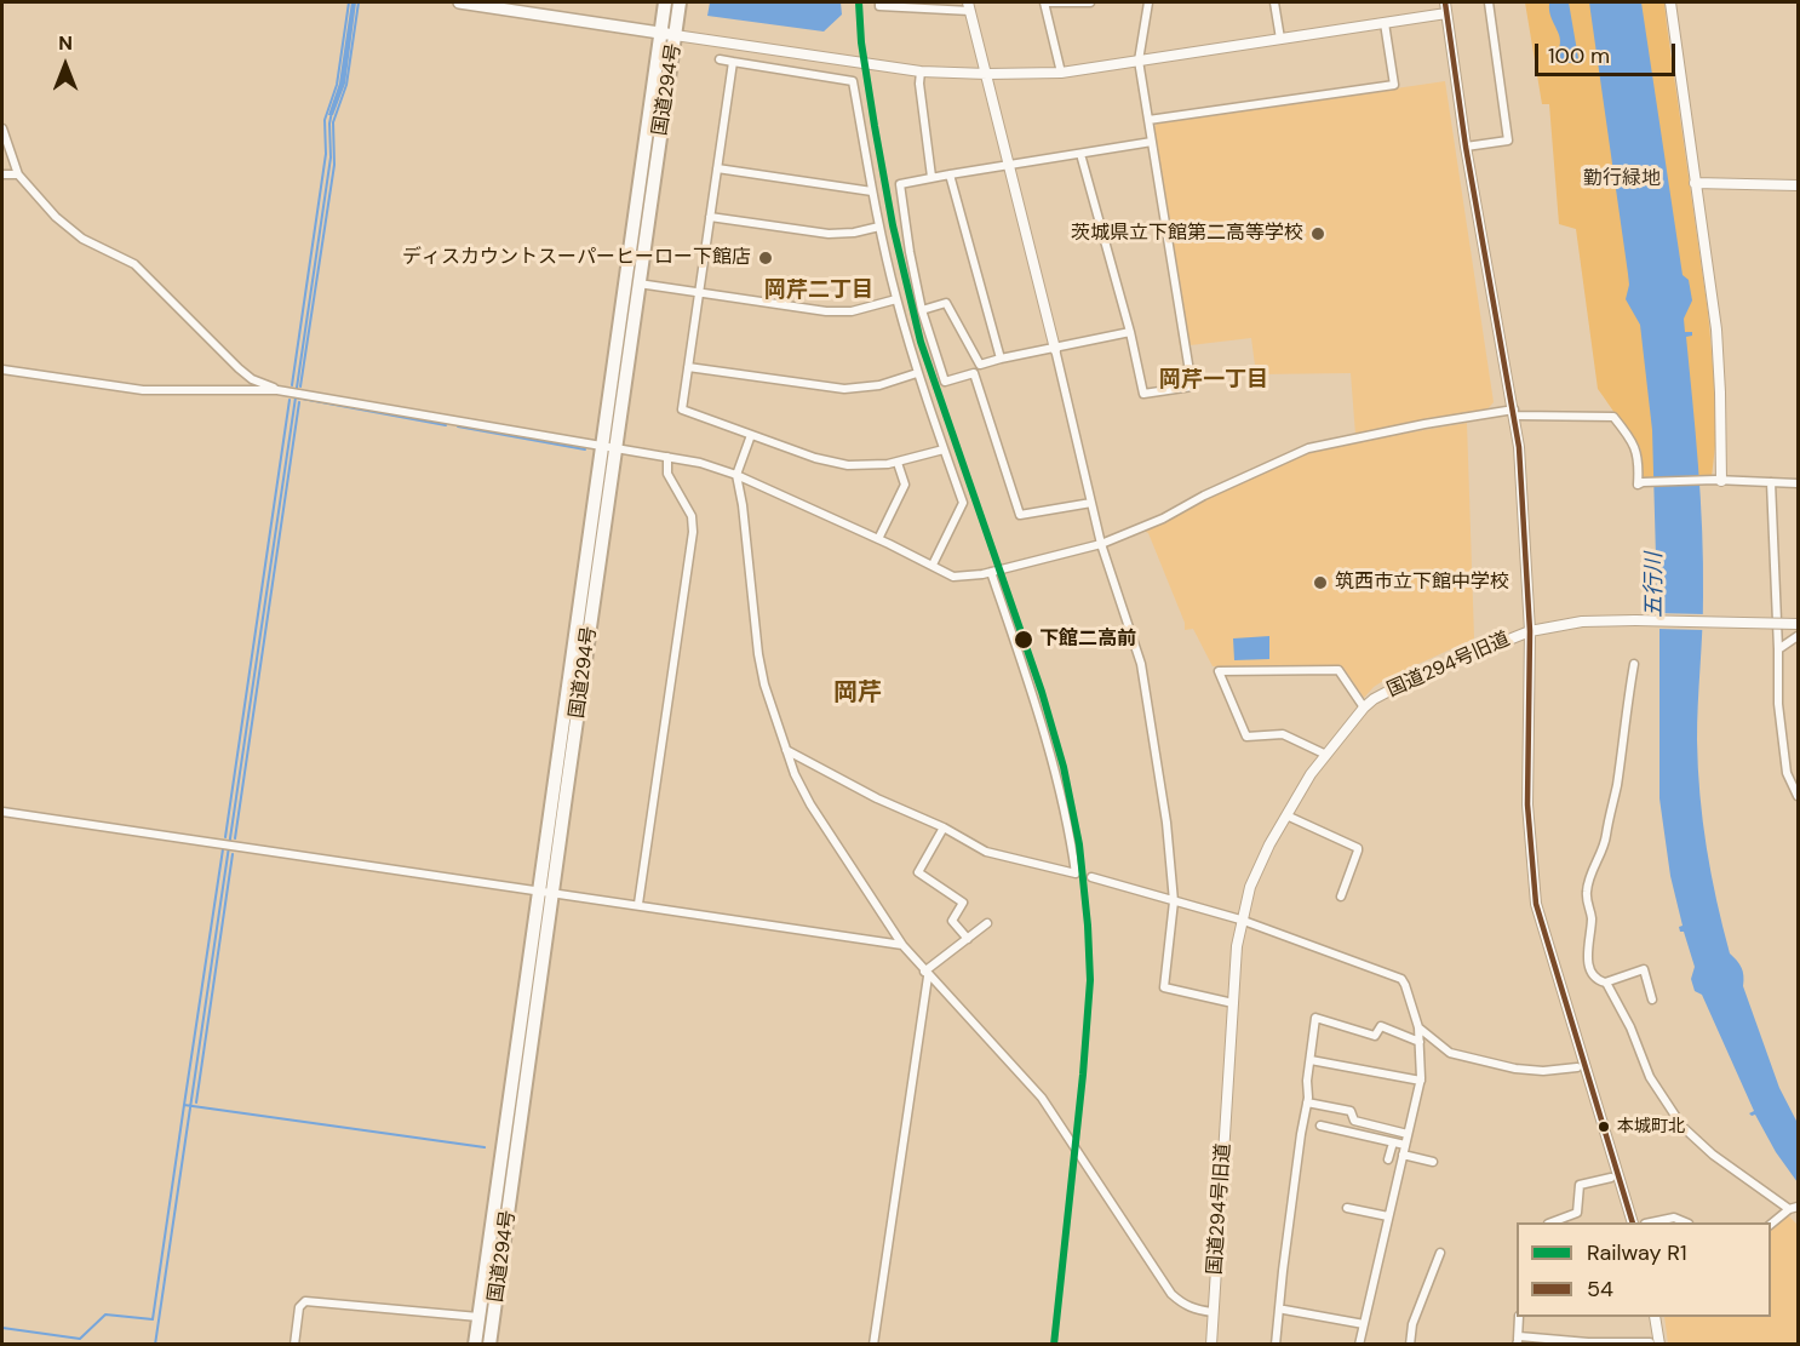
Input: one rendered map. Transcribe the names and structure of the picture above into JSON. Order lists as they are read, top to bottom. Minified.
{"streets":{"highway":["国道294号"],"street":["国道294号旧道"]},"districts":["岡芹二丁目","岡芹一丁目","岡芹"],"water":["五行川"],"parks":["勤行緑地"],"places":["茨城県立下館第二高等学校","ディスカウントスーパーヒーロー下館店","筑西市立下館中学校","下館二高前","本城町北"],"lines":["rail line R1","transit line 54"],"legend":["Railway R1","54"],"scale_bar":"100 m","north":"top"}
